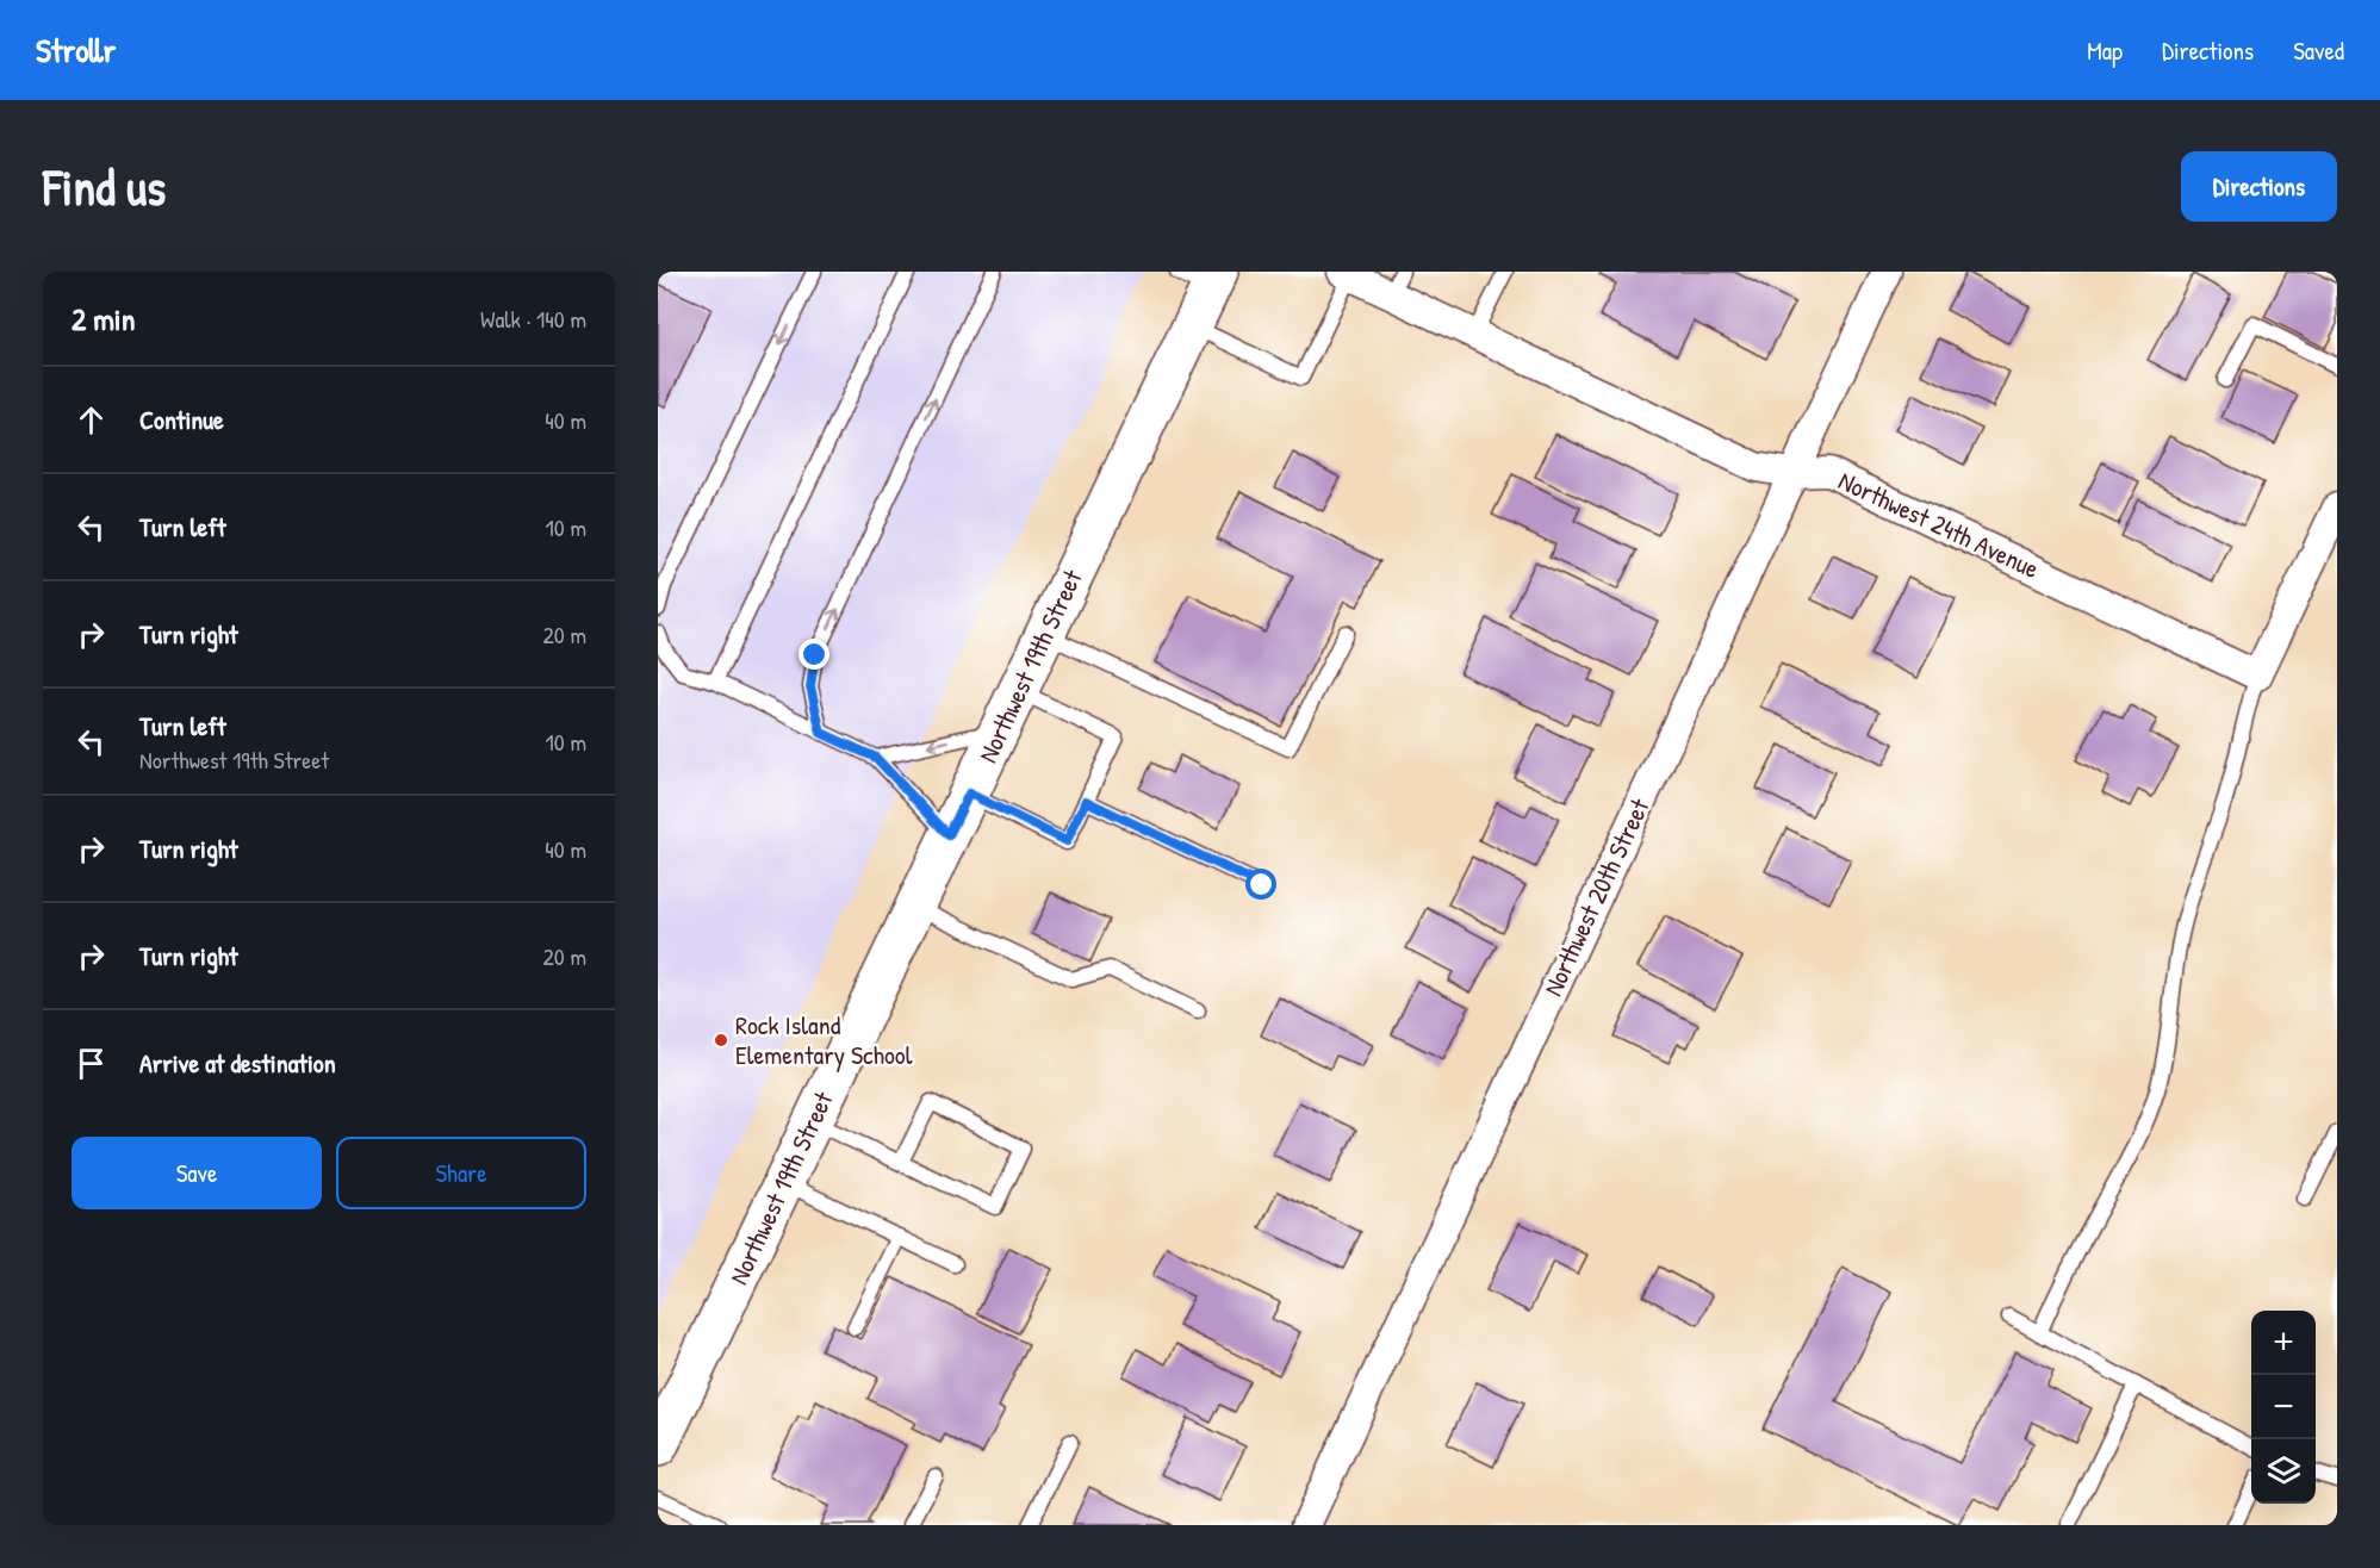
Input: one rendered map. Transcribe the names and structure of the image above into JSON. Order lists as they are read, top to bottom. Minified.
{"streets":{"street":["Northwest 24th Avenue","Northwest 19th Street","Northwest 20th Street"]},"crossings":[["Northwest 24th Avenue","Northwest 20th Street"]],"places":["Rock Island Elementary School"],"page":{"header":"Strollr","nav":["Map","Directions","Saved"],"buttons":["Directions",["Save","Share"]],"title":"Find us","heading":["2 min","Walk · 140 m"],"list":[["Continue","40 m"],["Turn left","10 m"],["Turn right","20 m"],["Turn left","Northwest 19th Street","10 m"],["Turn right","40 m"],["Turn right","20 m"],"Arrive at destination"],"map_buttons":["+","−"]}}
